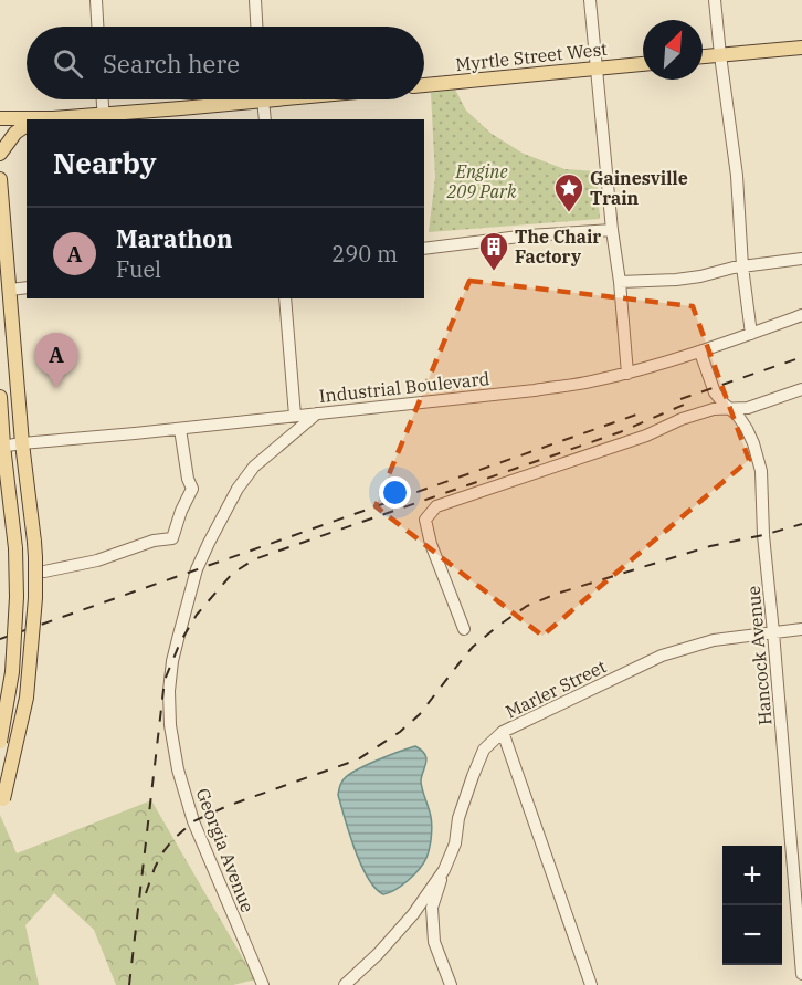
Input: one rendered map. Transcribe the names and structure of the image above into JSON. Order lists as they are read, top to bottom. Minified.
{"streets":{"main road":["Myrtle Street West"],"street":["Industrial Boulevard","Hancock Avenue","Marler Street","Georgia Avenue"]},"crossings":[["Industrial Boulevard","Hancock Avenue"],["Industrial Boulevard","Georgia Avenue"],["Hancock Avenue","Marler Street"]],"parks":["Engine 209 Park"],"places":{"place":["Gainesville Train"],"building":["The Chair Factory"]},"north":"top right","page":{"search":"Search here","heading":"Nearby","list":[{"mark":"A","name":"Marathon","note":"Fuel","value":"290 m"}],"pins":"A","map_buttons":["+","−"]}}
